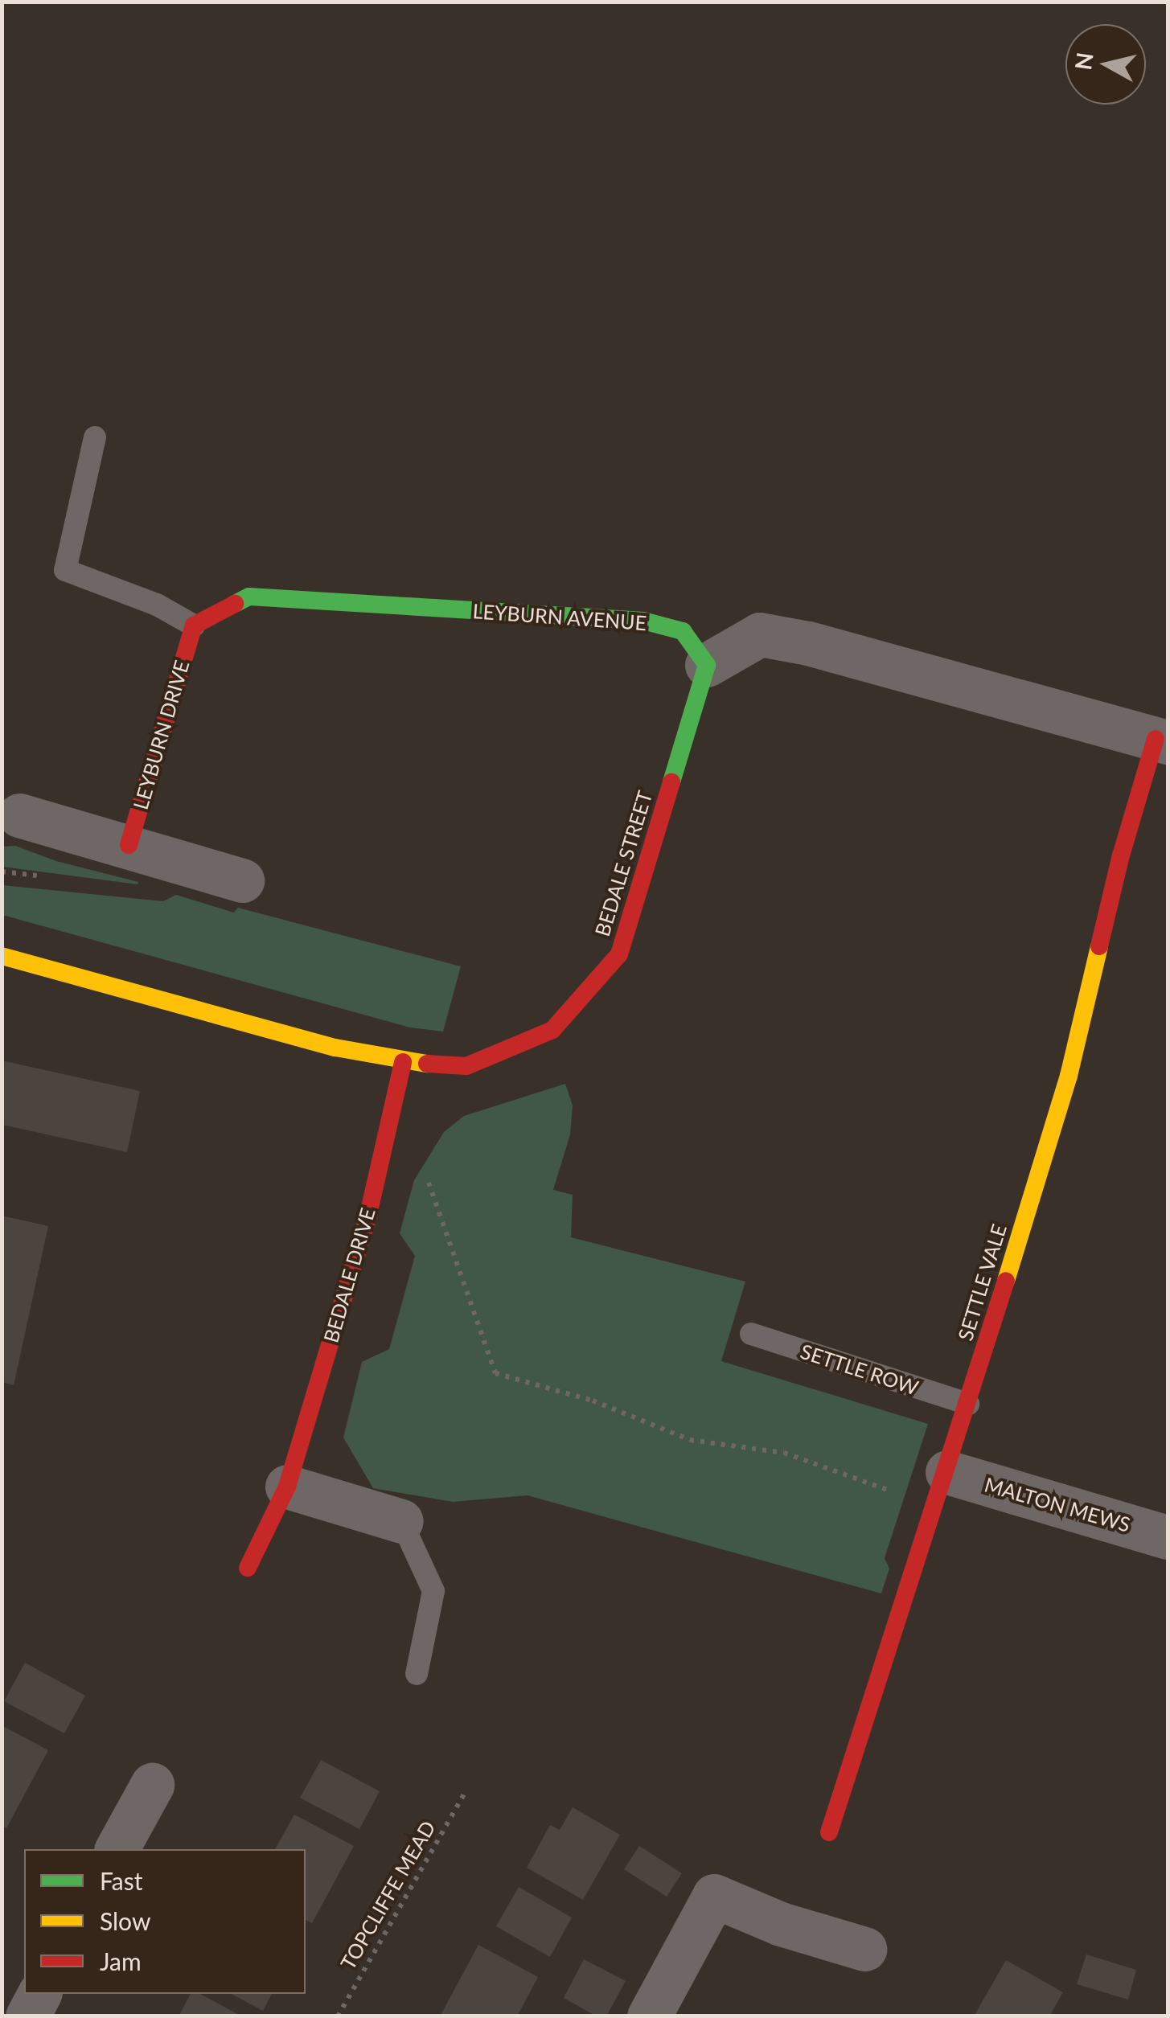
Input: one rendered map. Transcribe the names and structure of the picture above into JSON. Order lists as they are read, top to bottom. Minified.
{"streets":{"street":["LEYBURN AVENUE","LEYBURN DRIVE","BEDALE STREET","BEDALE DRIVE","SETTLE VALE","MALTON MEWS"],"lane":["SETTLE ROW"],"path":["TOPCLIFFE MEAD"]},"crossings":[["LEYBURN AVENUE","LEYBURN DRIVE"],["LEYBURN AVENUE","BEDALE STREET"],["BEDALE STREET","BEDALE DRIVE"],["SETTLE VALE","SETTLE ROW"],["SETTLE VALE","MALTON MEWS"]],"legend":["Fast","Slow","Jam"],"north":"left"}
